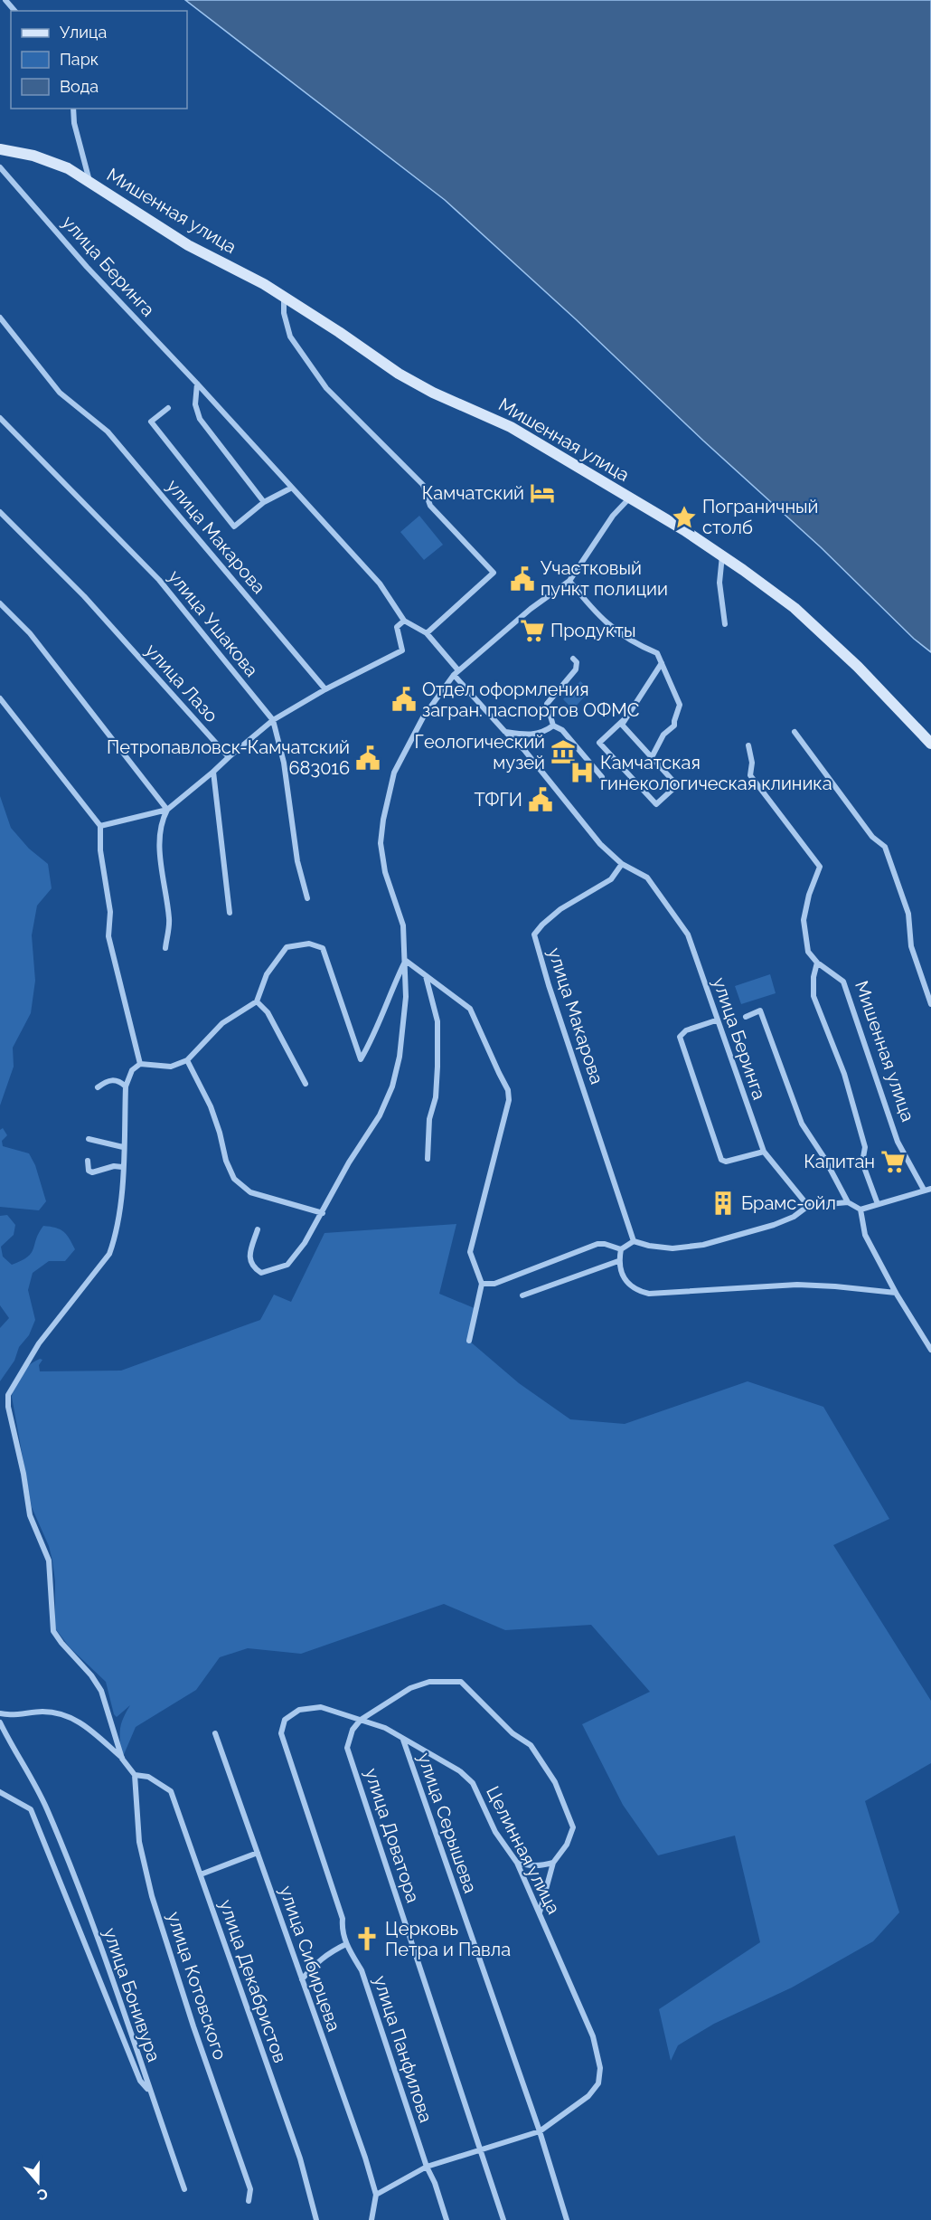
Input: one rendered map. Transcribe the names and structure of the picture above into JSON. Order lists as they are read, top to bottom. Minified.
{"streets":{"main road":["Мишенная улица"],"street":["улица Беринга","улица Макарова","улица Ушакова","улица Лазо","улица Серышева","улица Доватора","Целинная улица","улица Сибирцева","улица Декабристов","улица Котовского","улица Бонивура","улица Панфилова"]},"crossings":[["улица Беринга","улица Макарова"],["улица Серышева","Целинная улица"],["улица Доватора","Целинная улица"],["Целинная улица","улица Панфилова"],["улица Декабристов","улица Котовского"]],"places":{"hotel":["Камчатский"],"place":["Пограничный столб"],"public building":["Участковый пункт полиции","Отдел оформления загран. паспортов ОФМС","Петропавловск-Камчатский 683016","ТФГИ"],"supermarket":["Продукты","Капитан"],"museum":["Геологический музей"],"hospital":["Камчатская гинекологическая клиника"],"building":["Брамс-ойл"],"church":["Церковь Петра и Павла"]},"legend":["Улица","Парк","Вода"],"north":"bottom"}
